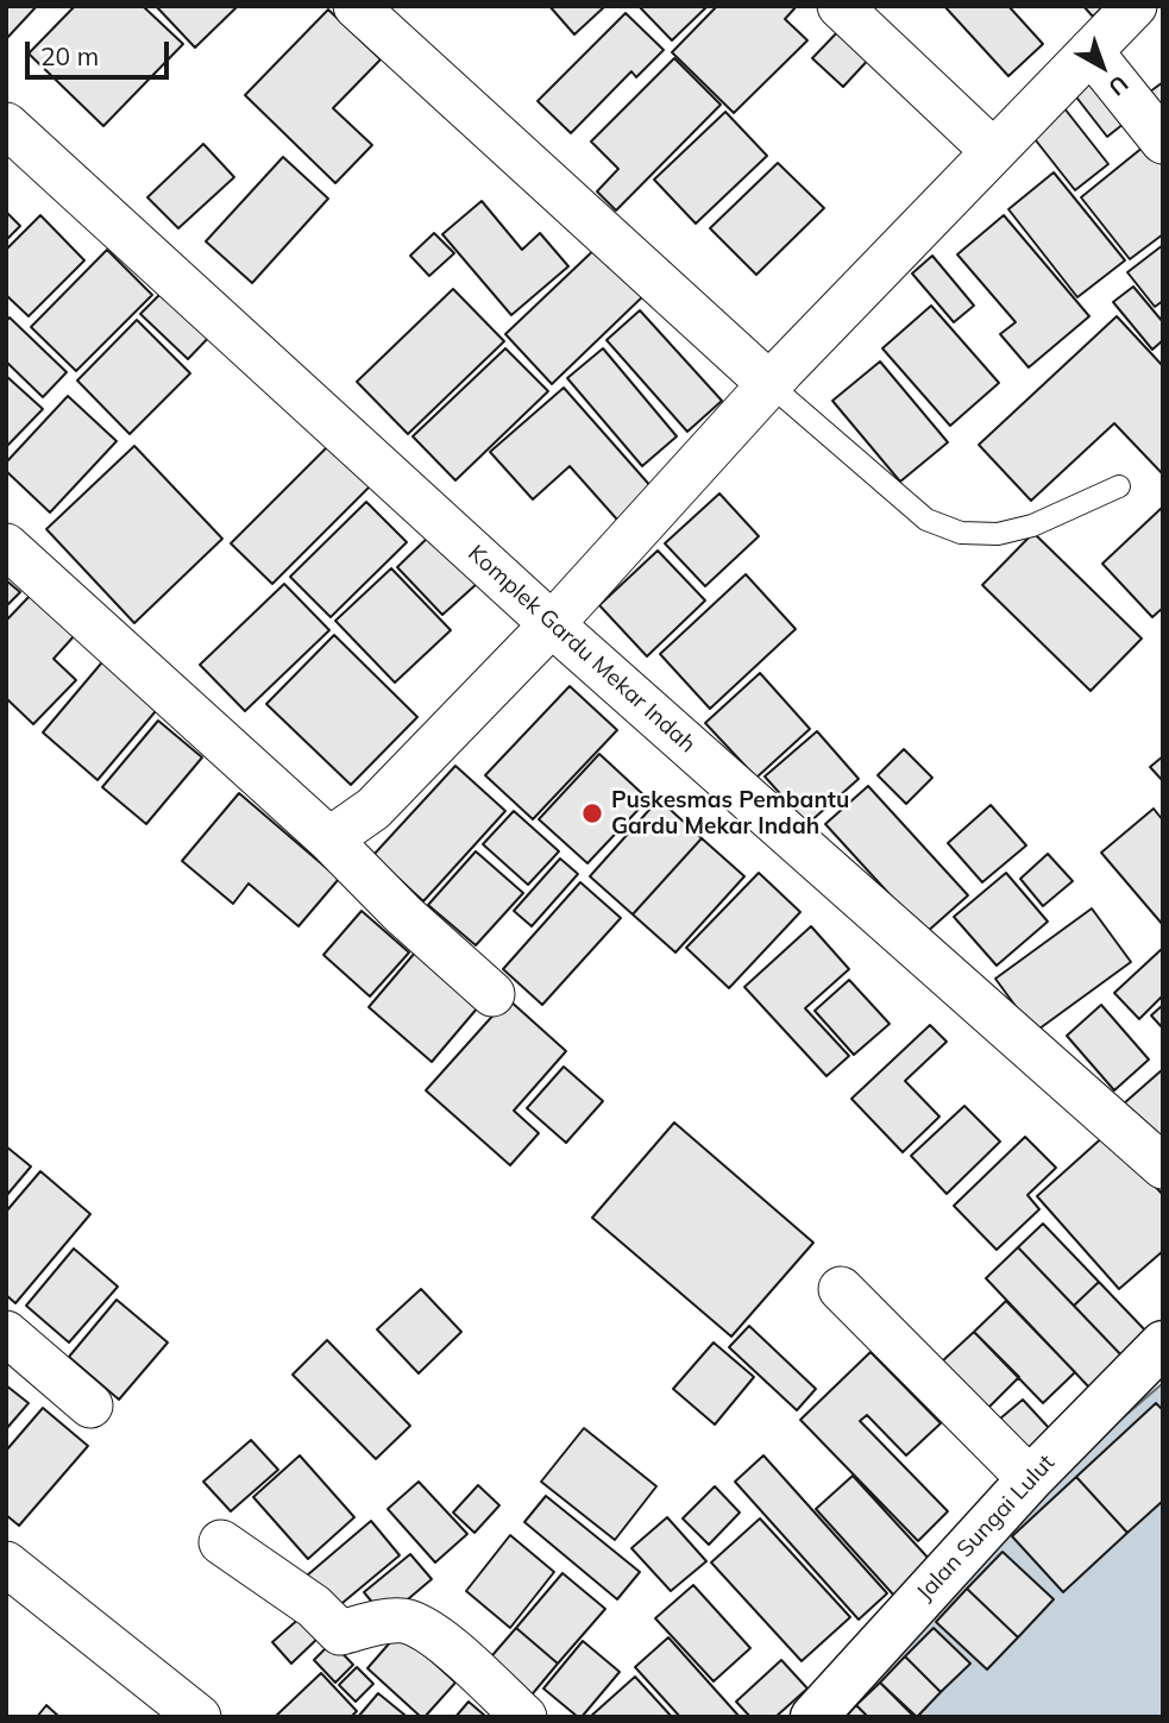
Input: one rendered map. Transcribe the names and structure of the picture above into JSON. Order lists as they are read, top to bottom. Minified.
{"streets":{"main road":["Jalan Sungai Lulut"],"street":["Komplek Gardu Mekar Indah"]},"places":["Puskesmas Pembantu Gardu Mekar Indah"],"scale_bar":"20 m","north":"bottom right"}
